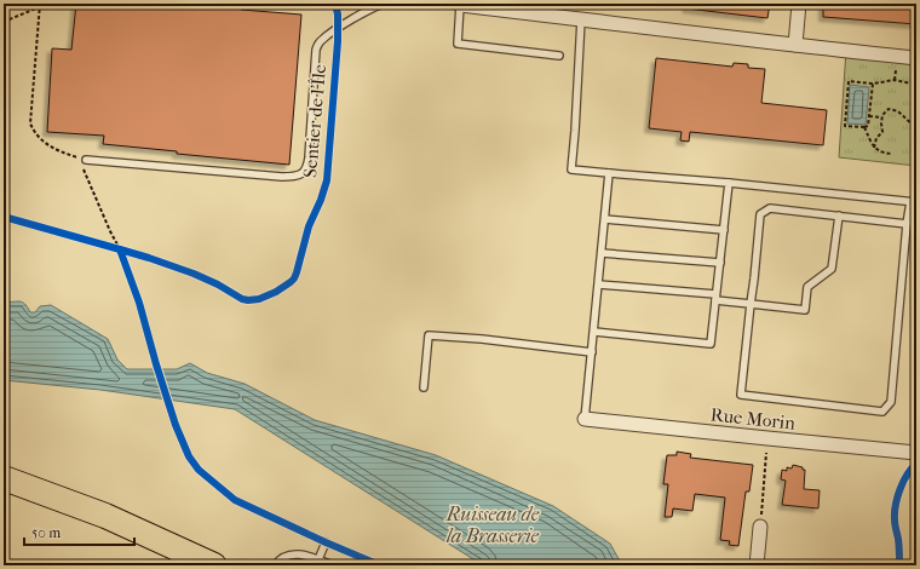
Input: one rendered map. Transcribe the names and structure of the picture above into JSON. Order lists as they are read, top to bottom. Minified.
{"streets":{"street":["Rue Morin"],"cycle path":["Sentier de l'Île"]},"water":["Ruisseau de la Brasserie"],"scale_bar":"50 m"}
